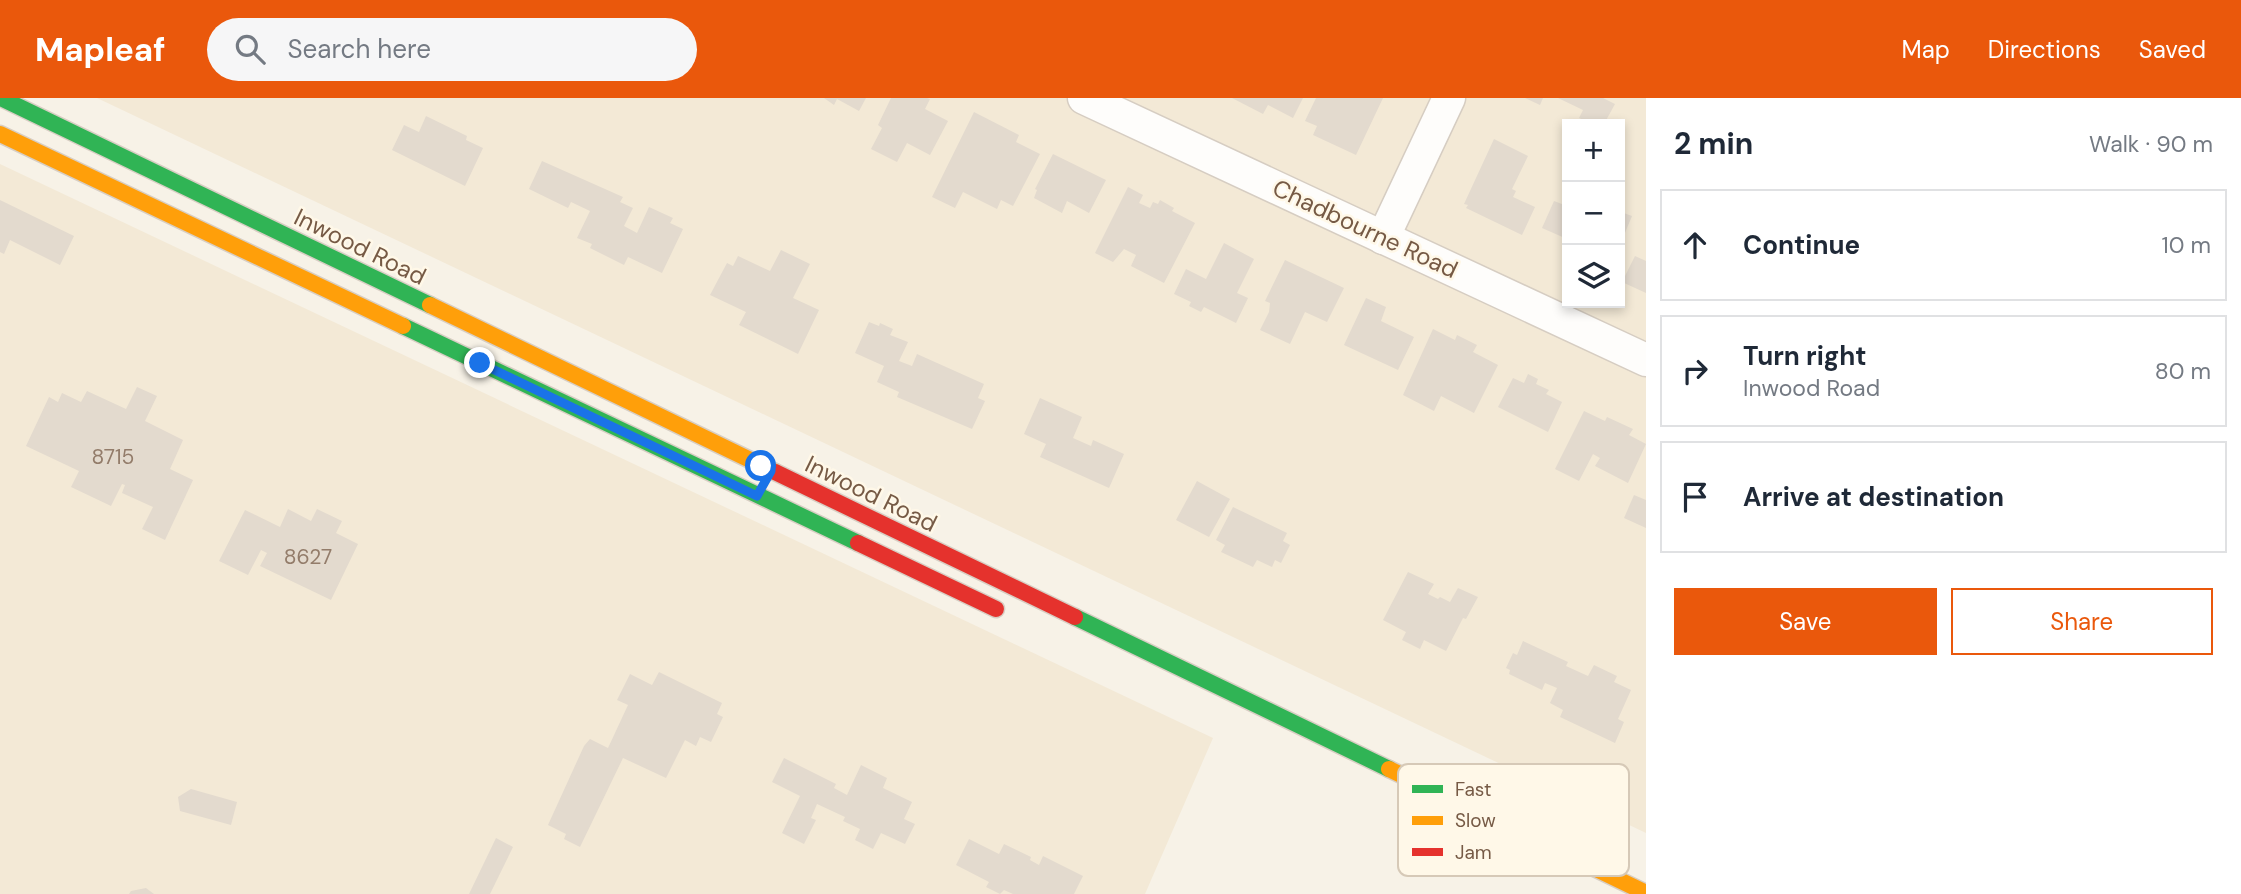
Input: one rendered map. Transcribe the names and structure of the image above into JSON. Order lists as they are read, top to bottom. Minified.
{"streets":{"main road":["Inwood Road"],"street":["Chadbourne Road"]},"house_numbers":["8715","8627"],"legend":["Fast","Slow","Jam"],"page":{"header":"Mapleaf","search":"Search here","nav":["Map","Directions","Saved"],"heading":["2 min","Walk · 90 m"],"map_buttons":["+","−"],"list":[["Continue","10 m"],["Turn right","Inwood Road","80 m"],"Arrive at destination"],"buttons":["Save","Share"]}}
